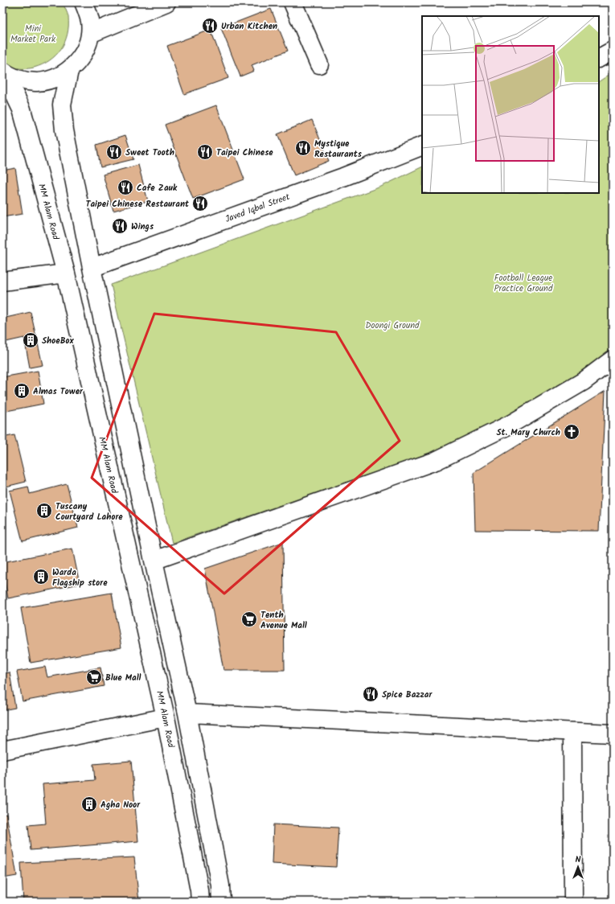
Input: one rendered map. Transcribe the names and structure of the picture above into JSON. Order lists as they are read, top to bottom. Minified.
{"streets":{"street":["Javed Iqbal Street","MM Alam Road"]},"parks":["Mini Market Park","Football League Practice Ground","Doongi Ground"],"places":{"restaurant":["Urban Kitchen","Mystique Restaurants","Sweet Tooth","Taipei Chinese","Cafe Zauk","Taipei Chinese Restaurant","Wings","Spice Bazzar"],"building":["ShoeBox","Almas Tower","Tuscany Courtyard Lahore","Warda Flagship store","Agha Noor"],"church":["St. Mary Church"],"supermarket":["Tenth Avenue Mall","Blue Mall"]},"north":"top"}
